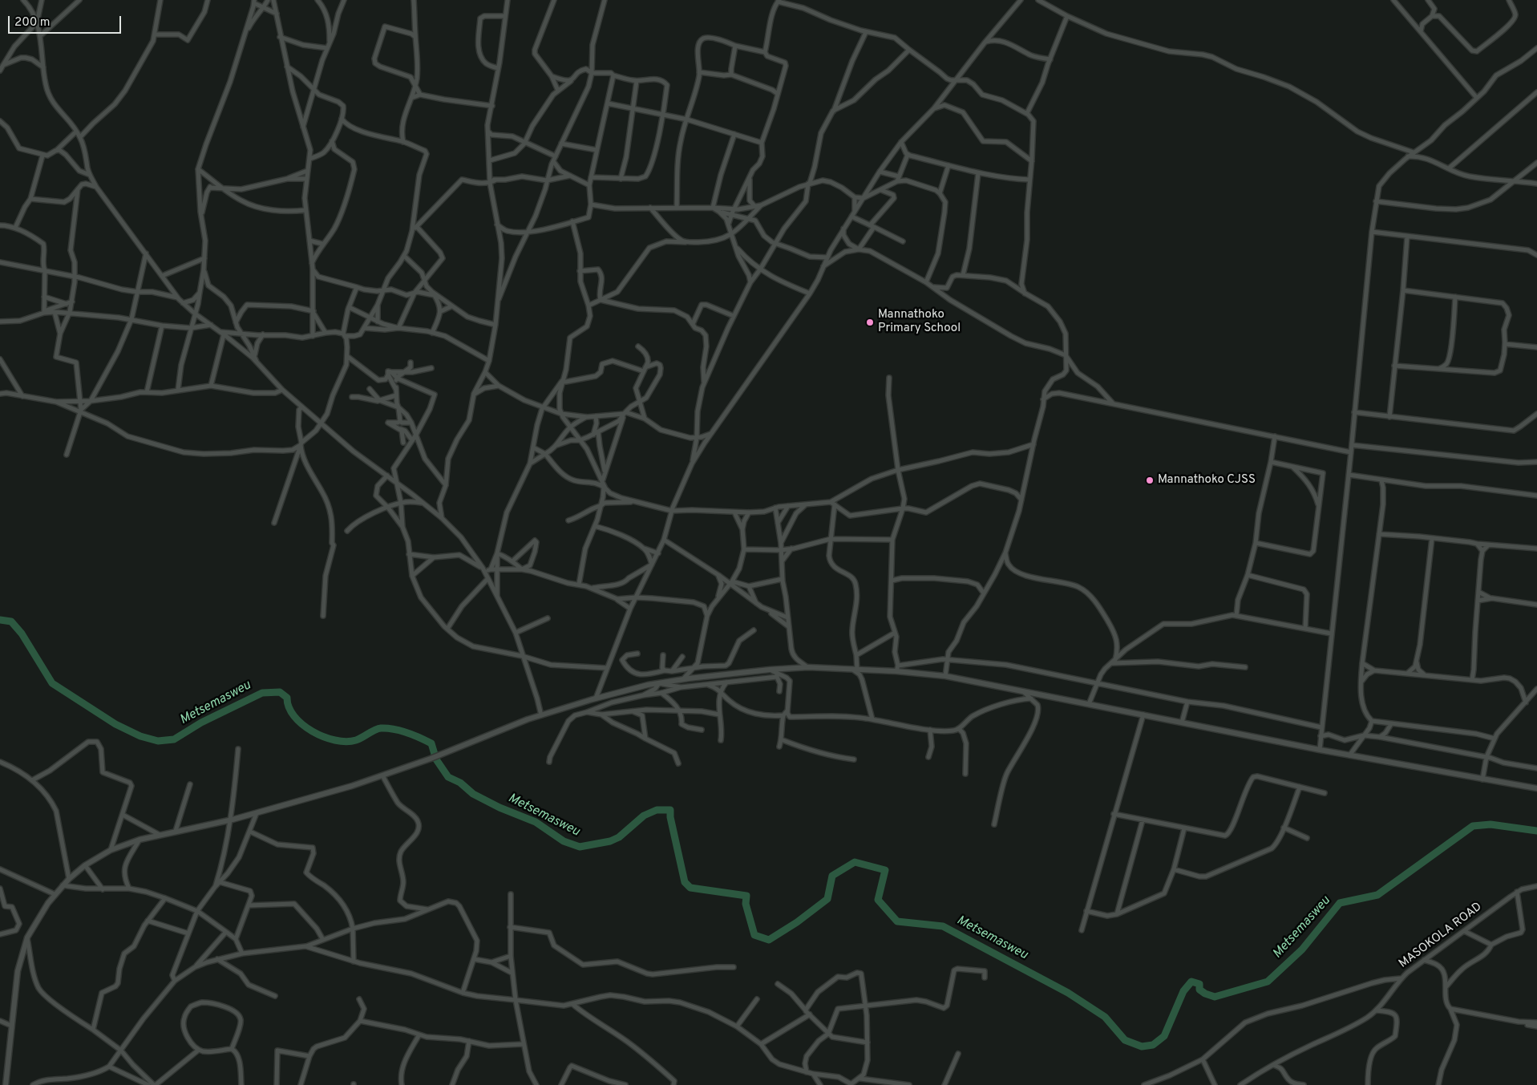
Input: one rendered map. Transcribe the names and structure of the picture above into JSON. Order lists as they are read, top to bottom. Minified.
{"streets":{"street":["MASOKOLA ROAD"]},"water":["Metsemasweu"],"places":["Mannathoko Primary School","Mannathoko CJSS"],"scale_bar":"200 m"}
